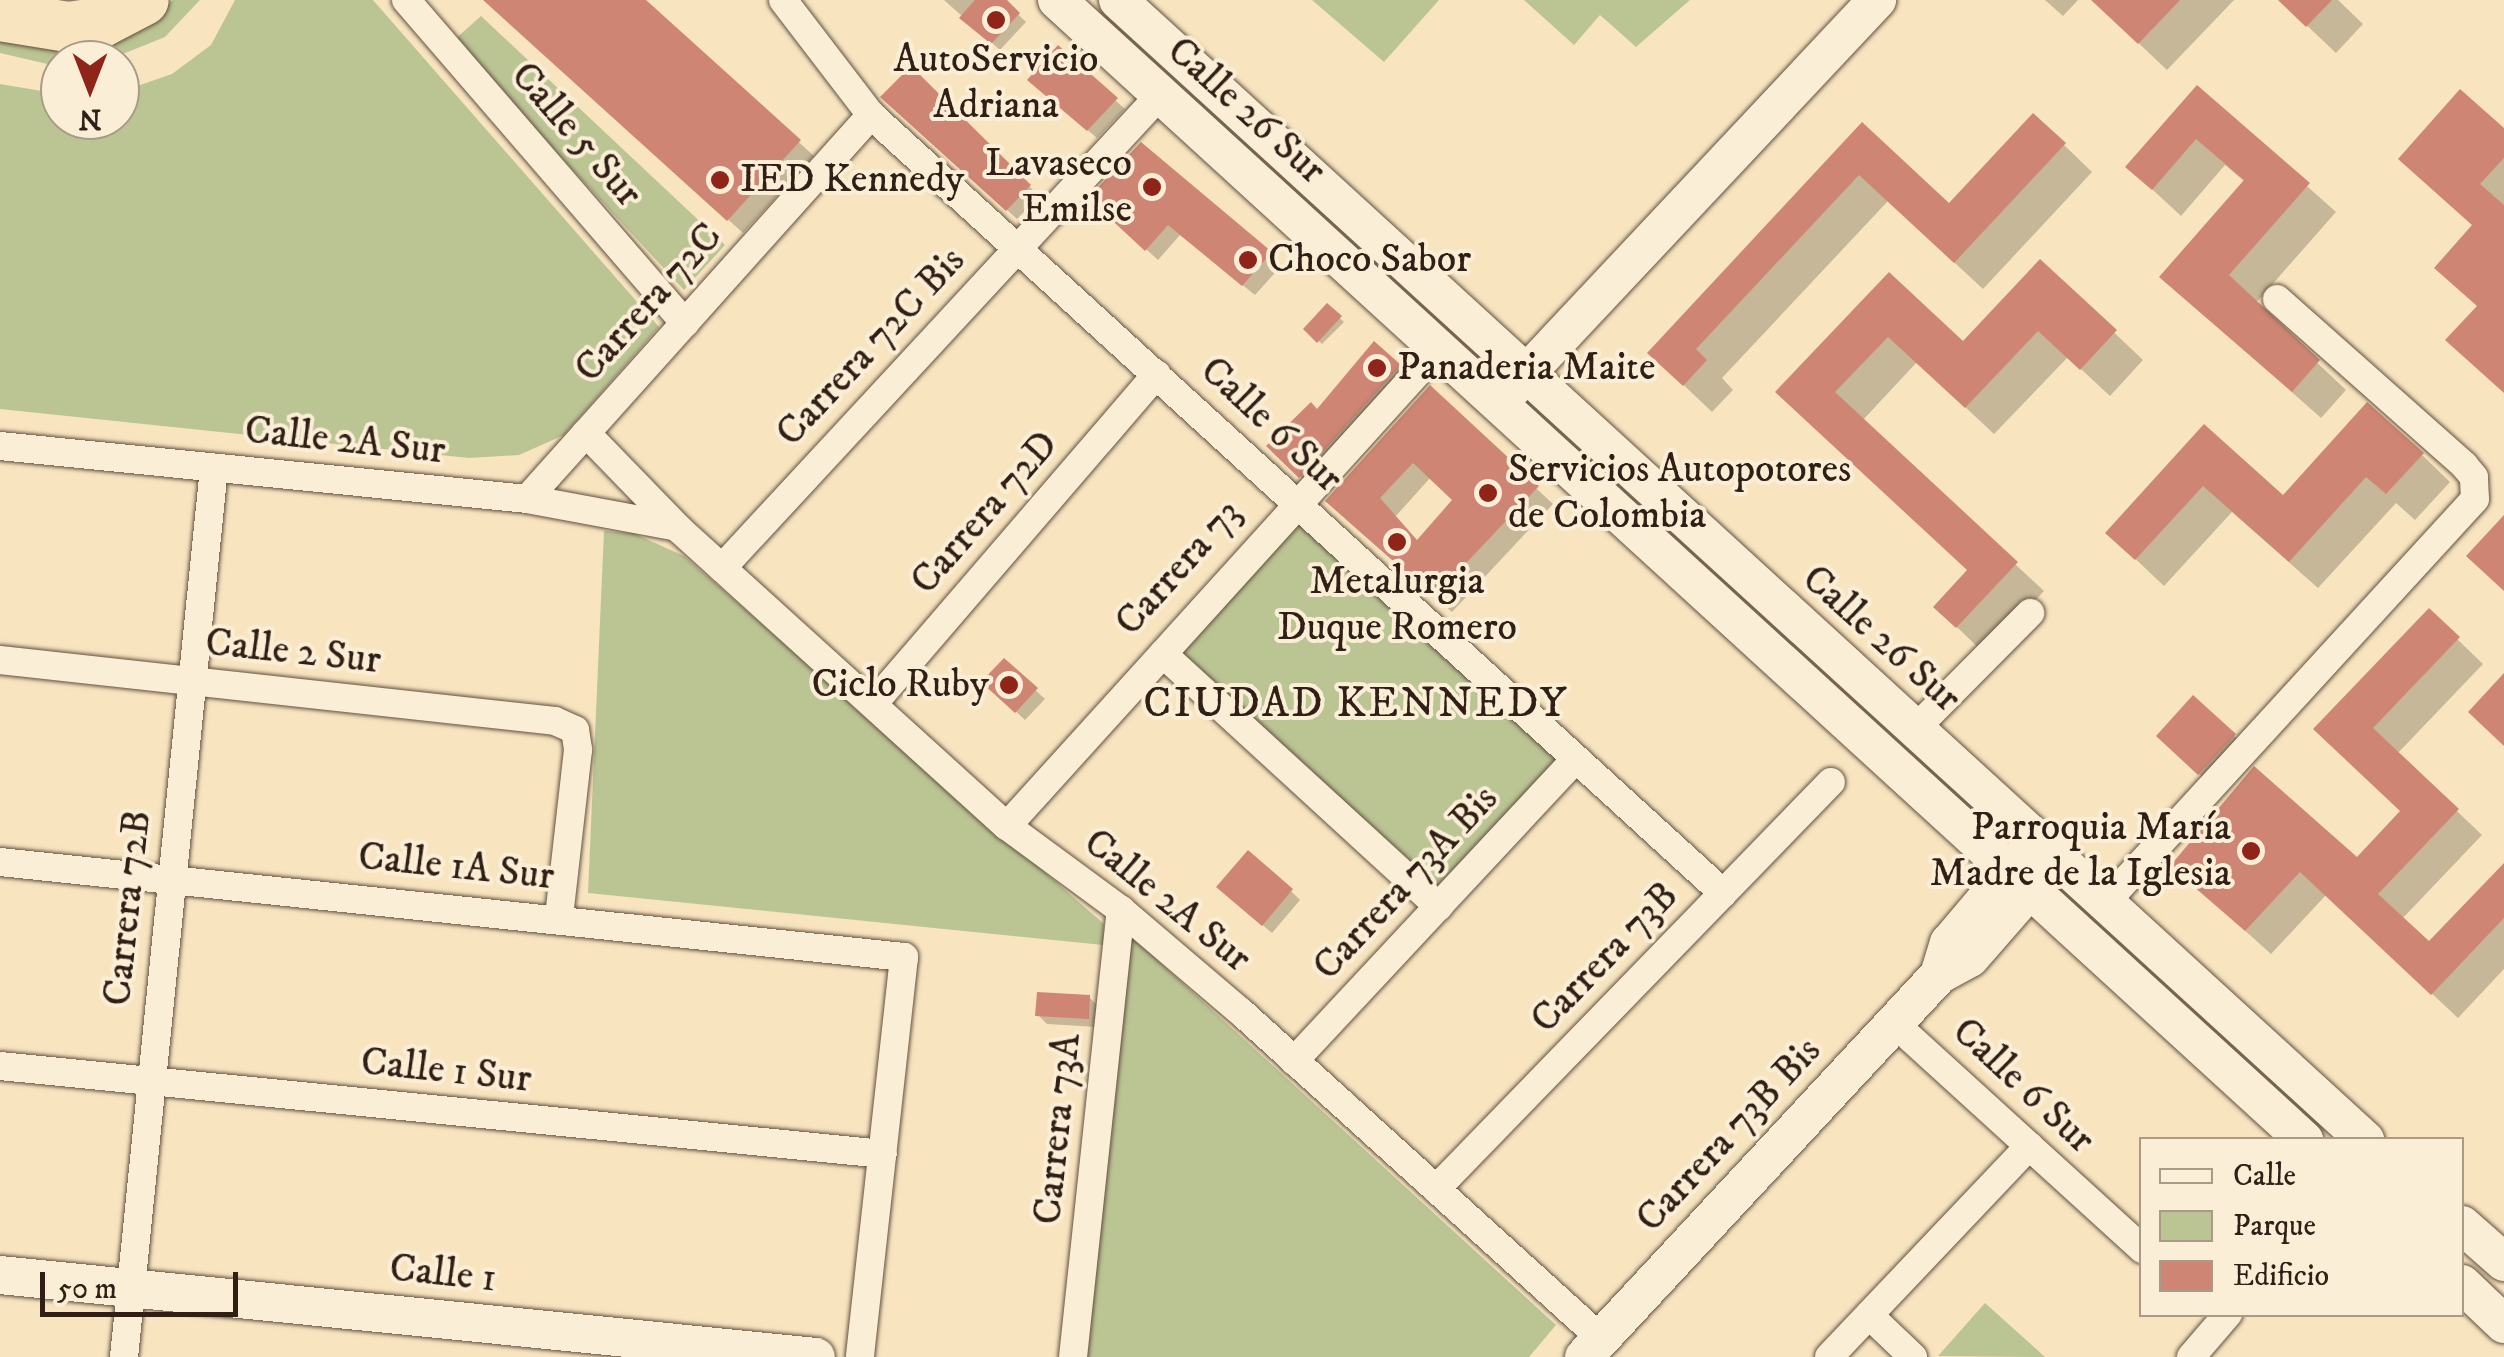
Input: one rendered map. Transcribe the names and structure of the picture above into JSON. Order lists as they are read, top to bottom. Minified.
{"streets":{"main road":["Calle 26 Sur","Carrera 73B Bis","Calle 1"],"street":["Calle 5 Sur","Carrera 72C","Carrera 72C Bis","Calle 6 Sur","Calle 2A Sur","Carrera 72D","Carrera 73","Calle 2 Sur","Calle 1A Sur","Carrera 73A Bis","Carrera 72B","Carrera 73B","Calle 1 Sur","Carrera 73A"]},"crossings":[["Calle 26 Sur","Carrera 72C Bis"],["Calle 26 Sur","Carrera 73B Bis"],["Calle 5 Sur","Carrera 72C"],["Carrera 72C","Calle 6 Sur"],["Carrera 72C","Calle 2A Sur"],["Carrera 72C Bis","Calle 6 Sur"],["Carrera 72C Bis","Calle 2A Sur"],["Calle 6 Sur","Carrera 72D"],["Calle 6 Sur","Carrera 73"],["Calle 6 Sur","Carrera 73A Bis"],["Calle 6 Sur","Carrera 73B"],["Calle 6 Sur","Carrera 73B Bis"],["Calle 2A Sur","Carrera 72D"],["Calle 2A Sur","Carrera 73"],["Calle 2A Sur","Carrera 73A Bis"],["Calle 2A Sur","Carrera 72B"],["Calle 2A Sur","Carrera 73B"],["Calle 2A Sur","Carrera 73A"],["Calle 2A Sur","Carrera 73B Bis"],["Calle 2 Sur","Calle 1A Sur"],["Calle 2 Sur","Carrera 72B"],["Calle 1A Sur","Carrera 72B"],["Calle 1A Sur","Calle 1 Sur"],["Carrera 72B","Calle 1 Sur"],["Carrera 72B","Calle 1"]],"districts":["CIUDAD KENNEDY"],"places":["AutoServicio Adriana","IED Kennedy","Lavaseco Emilse","Choco Sabor","Panaderia Maite","Servicios Autopotores de Colombia","Metalurgia Duque Romero","Ciclo Ruby","Parroquia María Madre de la Iglesia"],"legend":["Calle","Parque","Edificio"],"scale_bar":"50 m","north":"bottom"}
